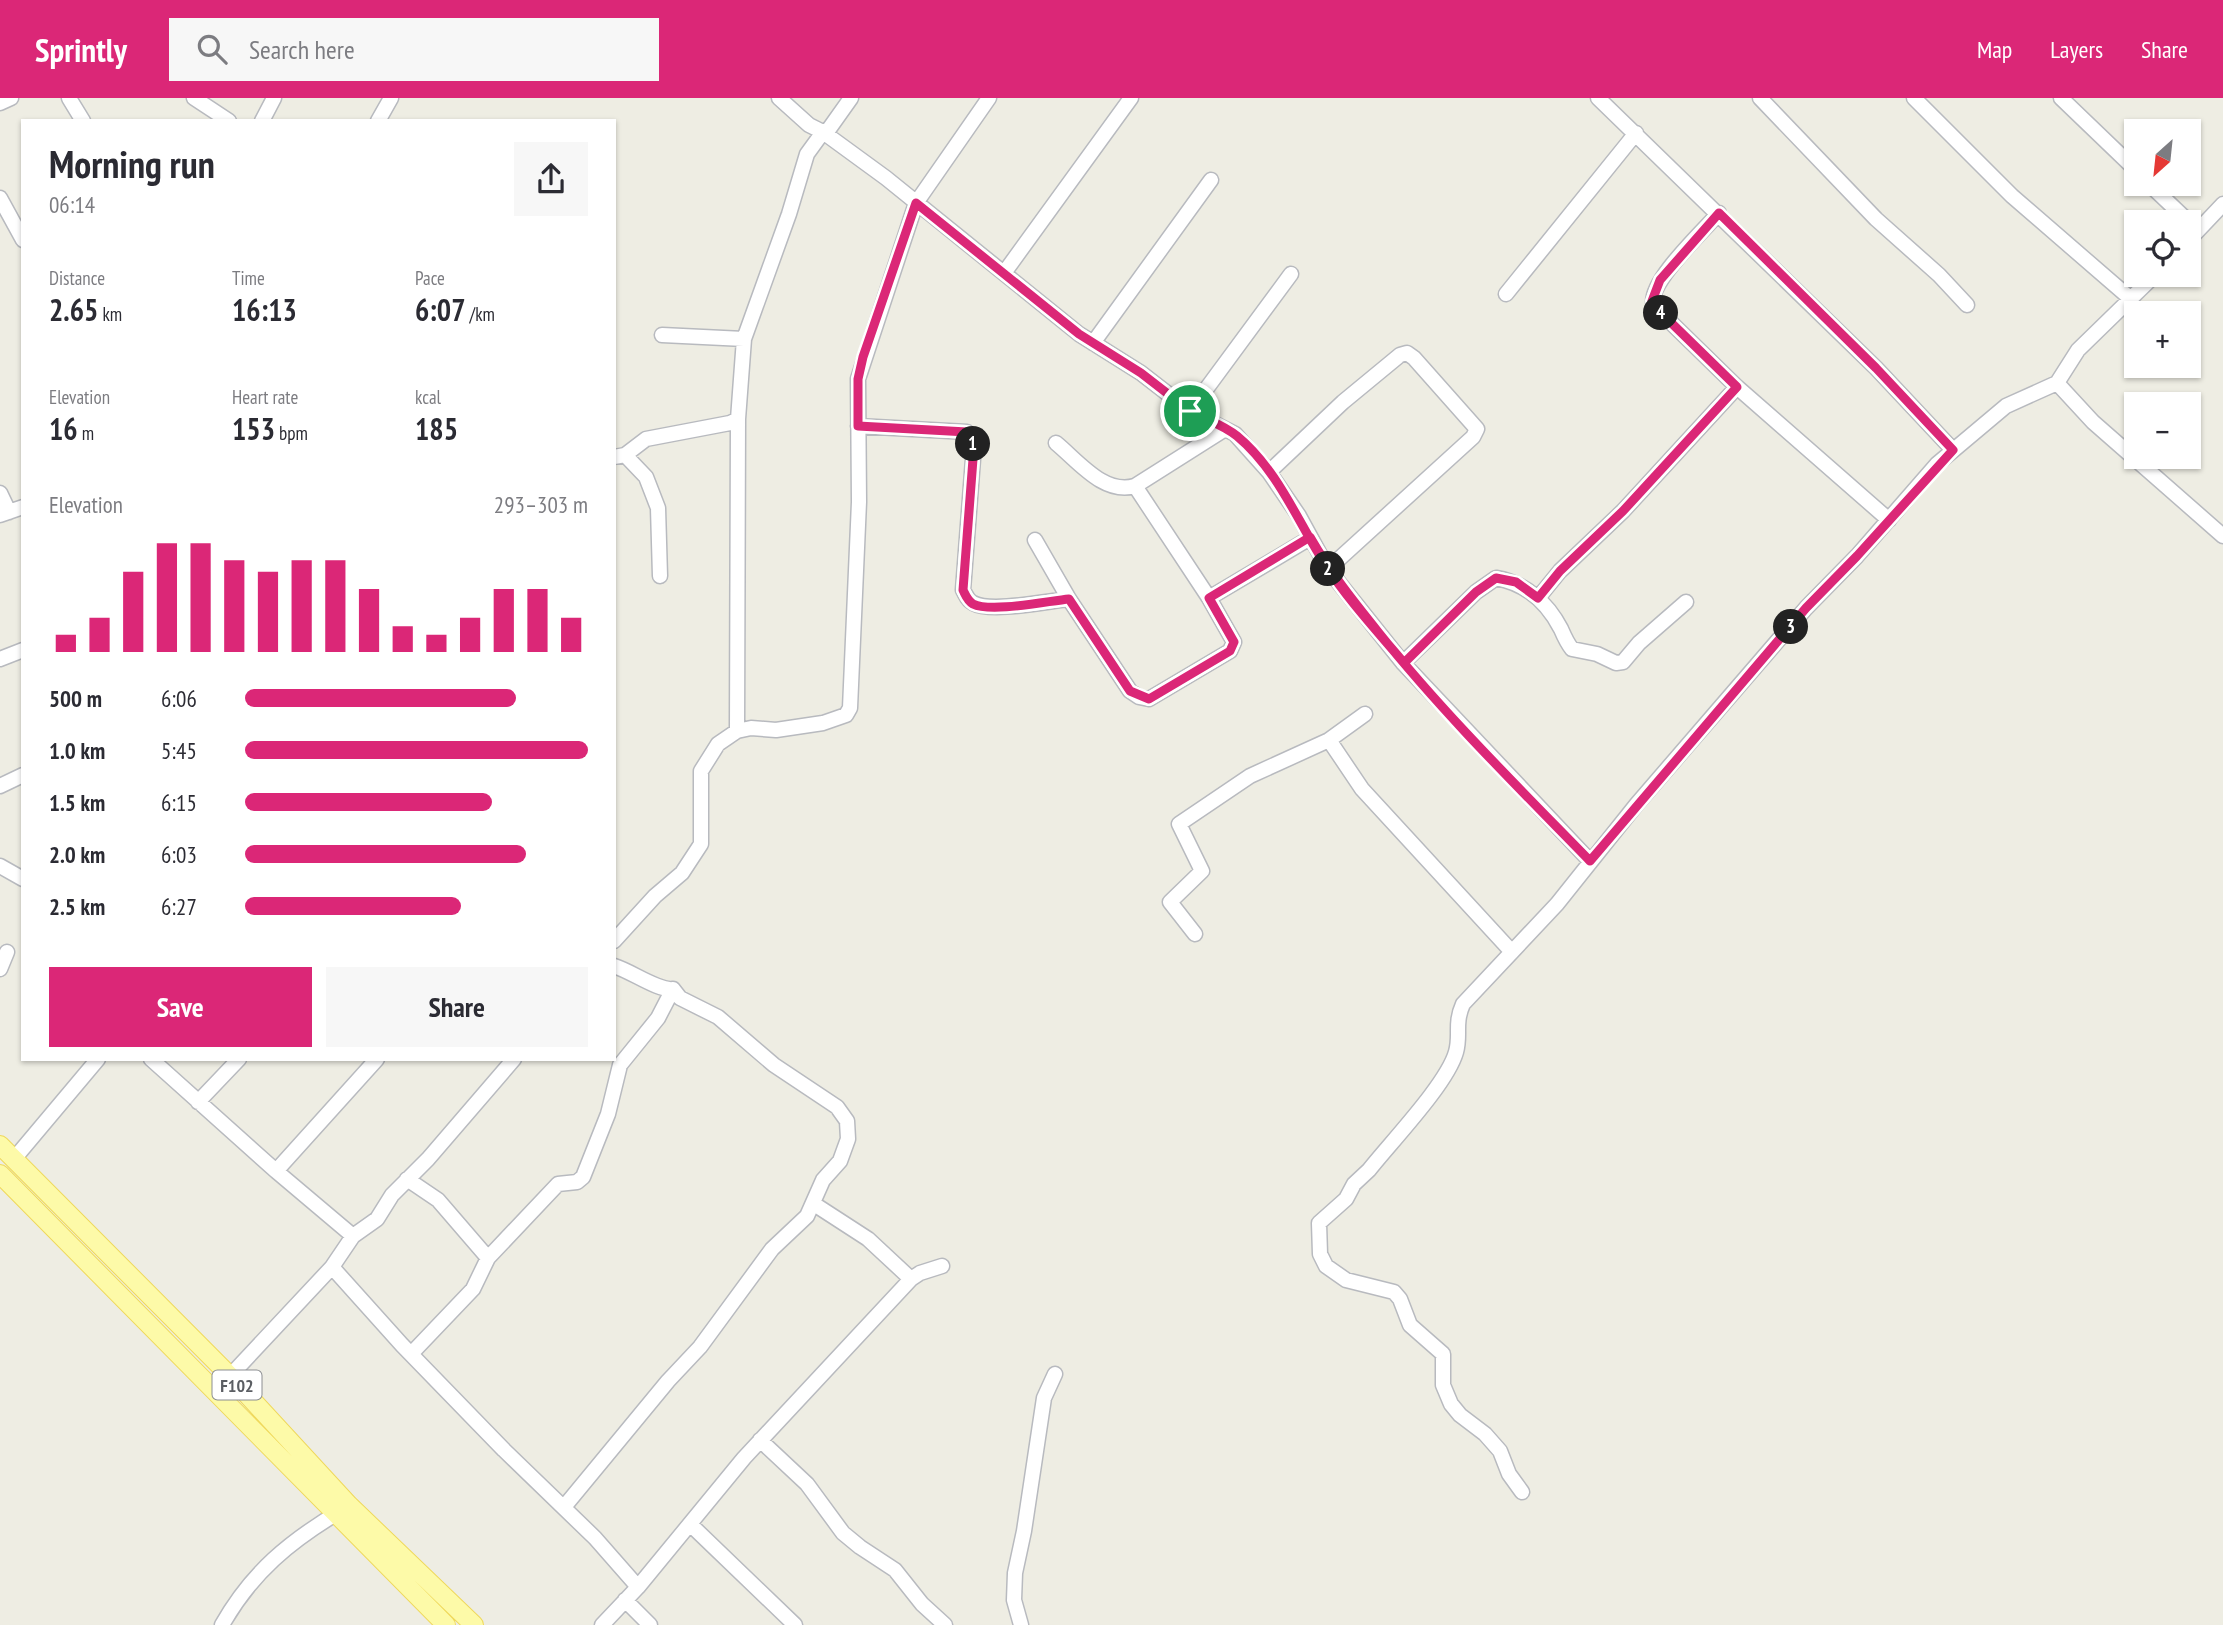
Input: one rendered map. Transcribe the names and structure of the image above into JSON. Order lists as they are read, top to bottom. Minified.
{"streets":{"main road":["F102"]},"north":"bottom left","page":{"header":"Sprintly","search":"Search here","nav":["Map","Layers","Share"],"map_buttons":["+","−"],"heading":["Morning run","06:14"],"stats":[["Distance","2.65 km"],["Time","16:13"],["Pace","6:07 /km"],["Elevation","16 m"],["Heart rate","153 bpm"],["kcal","185"]],"pins":["4","1","2","3"],"chart":["Elevation","293–303 m"],"list":[{"name":"500 m","note":"6:06"},{"name":"1.0 km","note":"5:45"},{"name":"1.5 km","note":"6:15"},{"name":"2.0 km","note":"6:03"},{"name":"2.5 km","note":"6:27"}],"buttons":["Save","Share"]}}
